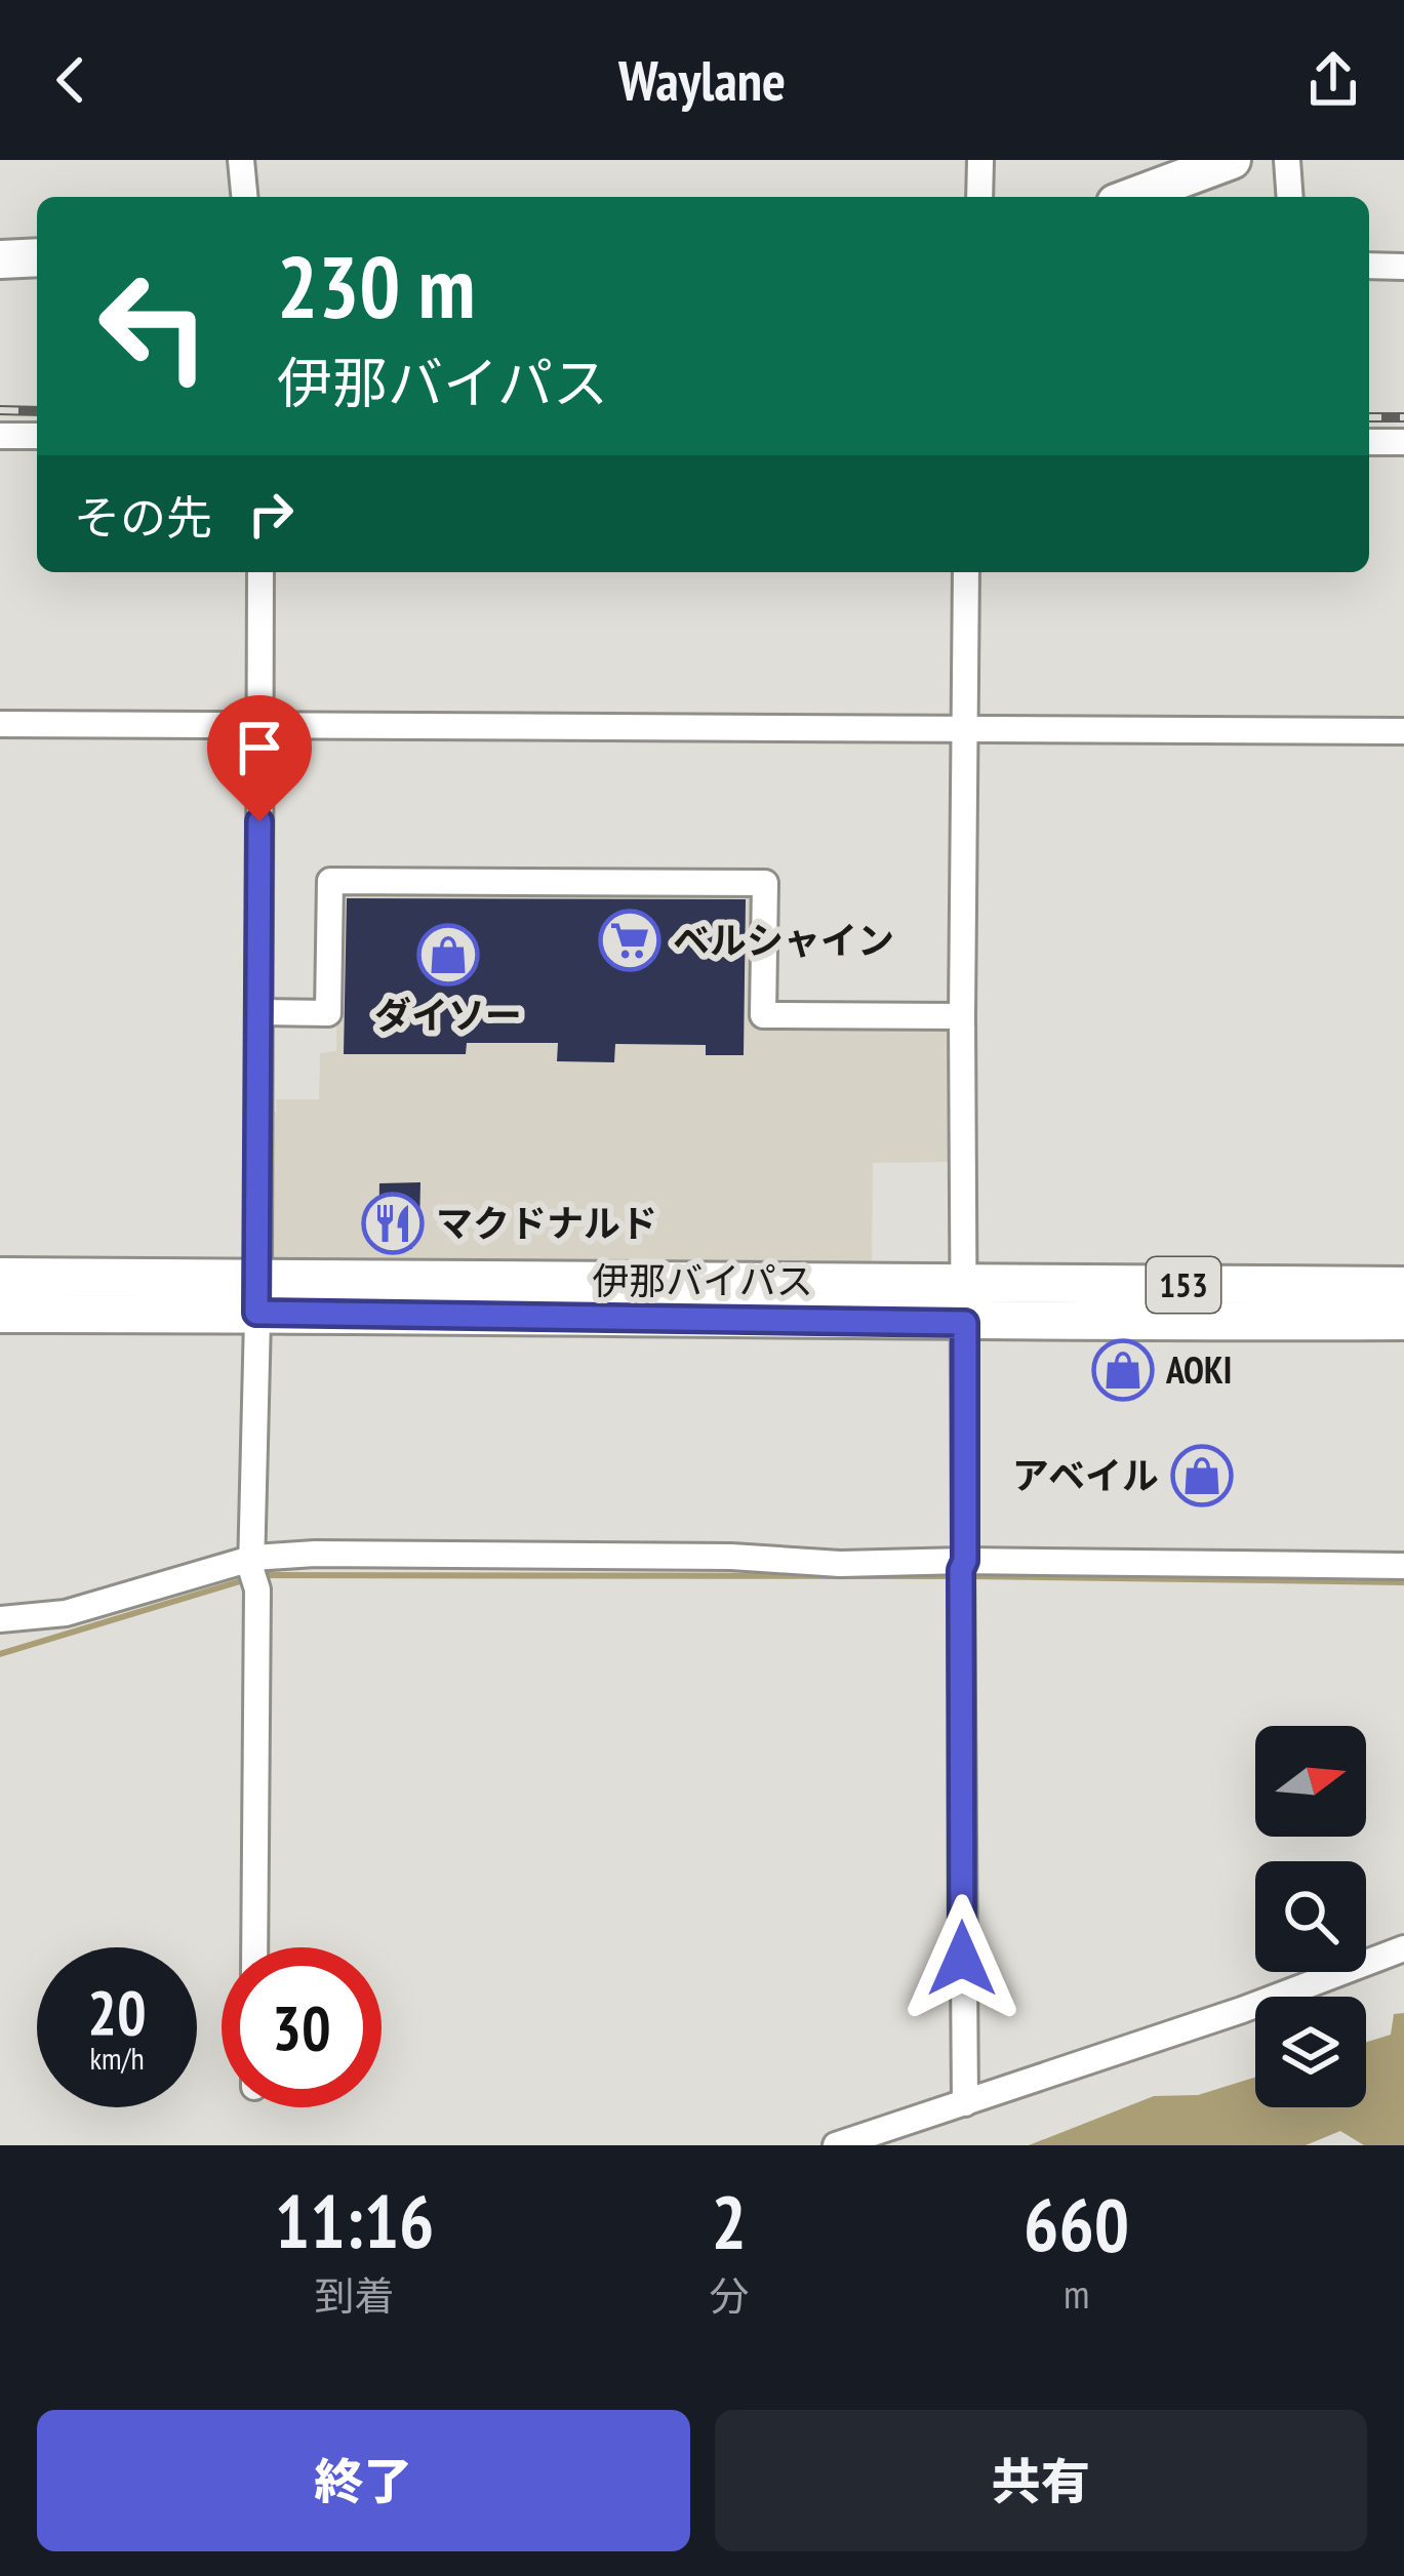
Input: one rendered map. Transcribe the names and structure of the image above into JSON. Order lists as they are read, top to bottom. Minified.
{"streets":{"highway":["伊那バイパス","153"]},"places":{"supermarket":["ベルシャイン"],"shop":["ダイソー","AOKI","アベイル"],"restaurant":["マクドナルド"]},"north":"right","page":{"header":"Waylane","turn":["230 m","伊那バイパス"],"then":"その先","speed":"20 km/h","limit":"30","eta":["11:16","到着","2","分","660","m"],"buttons":["終了","共有"]}}
